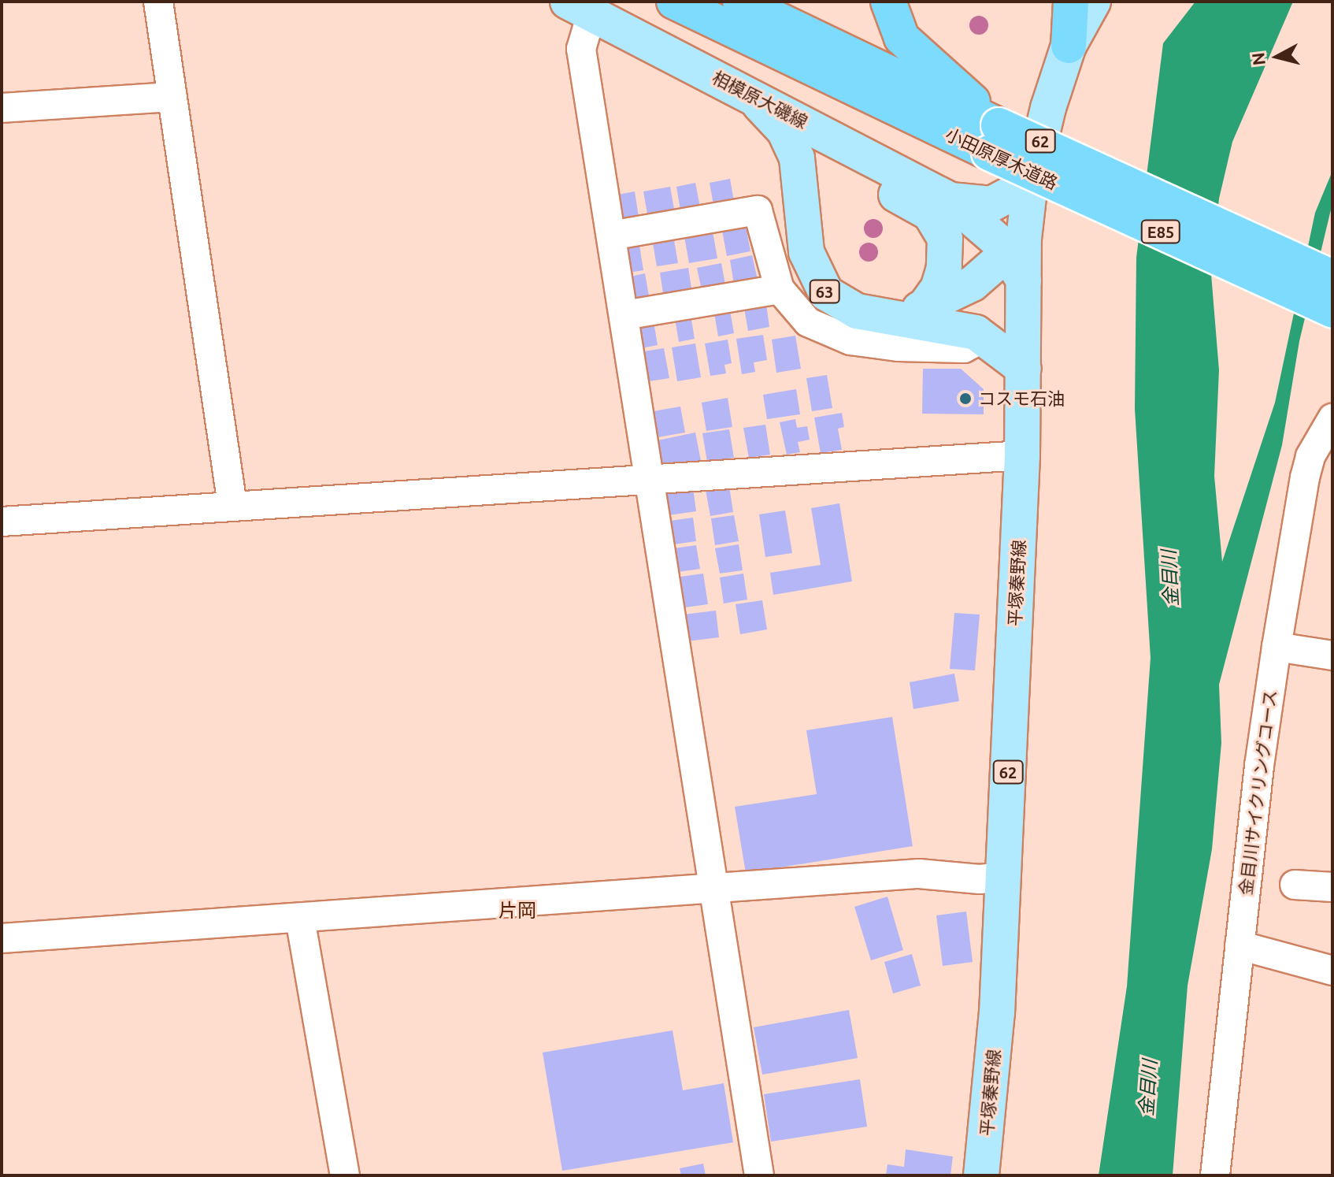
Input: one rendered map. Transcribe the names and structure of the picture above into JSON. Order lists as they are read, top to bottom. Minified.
{"streets":{"highway":["小田原厚木道路","E85"],"main road":["相模原大磯線","62","63","平塚秦野線"],"street":["金目川サイクリングコース"]},"crossings":[["相模原大磯線","63"],["63","平塚秦野線"]],"districts":["片岡"],"water":["金目川"],"places":["コスモ石油"],"north":"left"}
